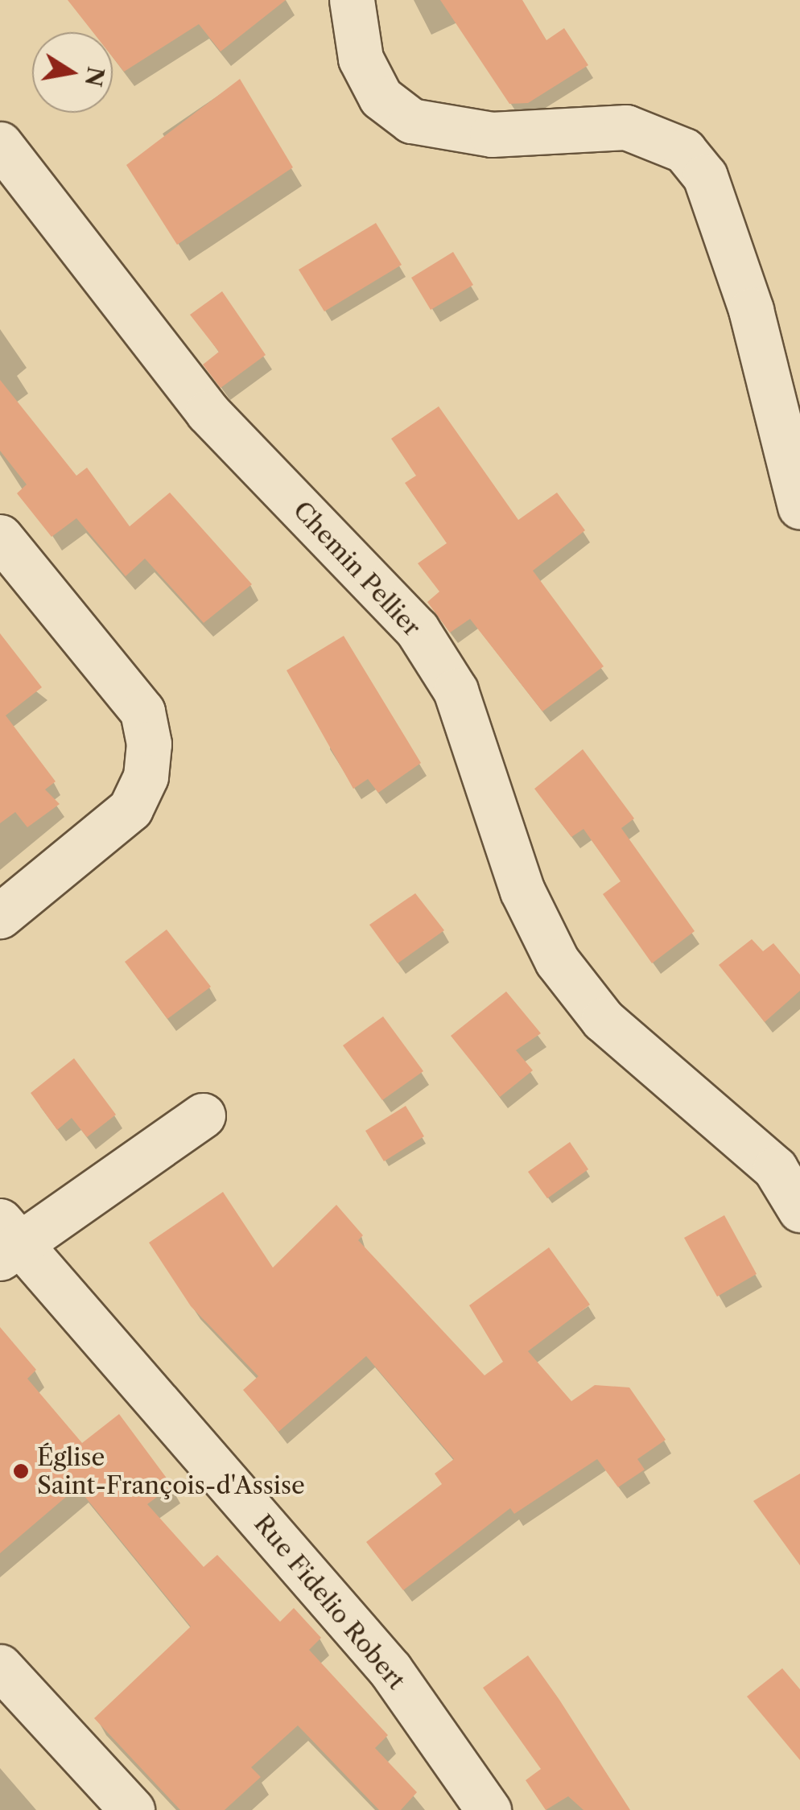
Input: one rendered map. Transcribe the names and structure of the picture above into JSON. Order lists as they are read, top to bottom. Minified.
{"streets":{"street":["Chemin Pellier","Rue Fidelio Robert"]},"places":["Église Saint-François-d'Assise"],"north":"right"}
